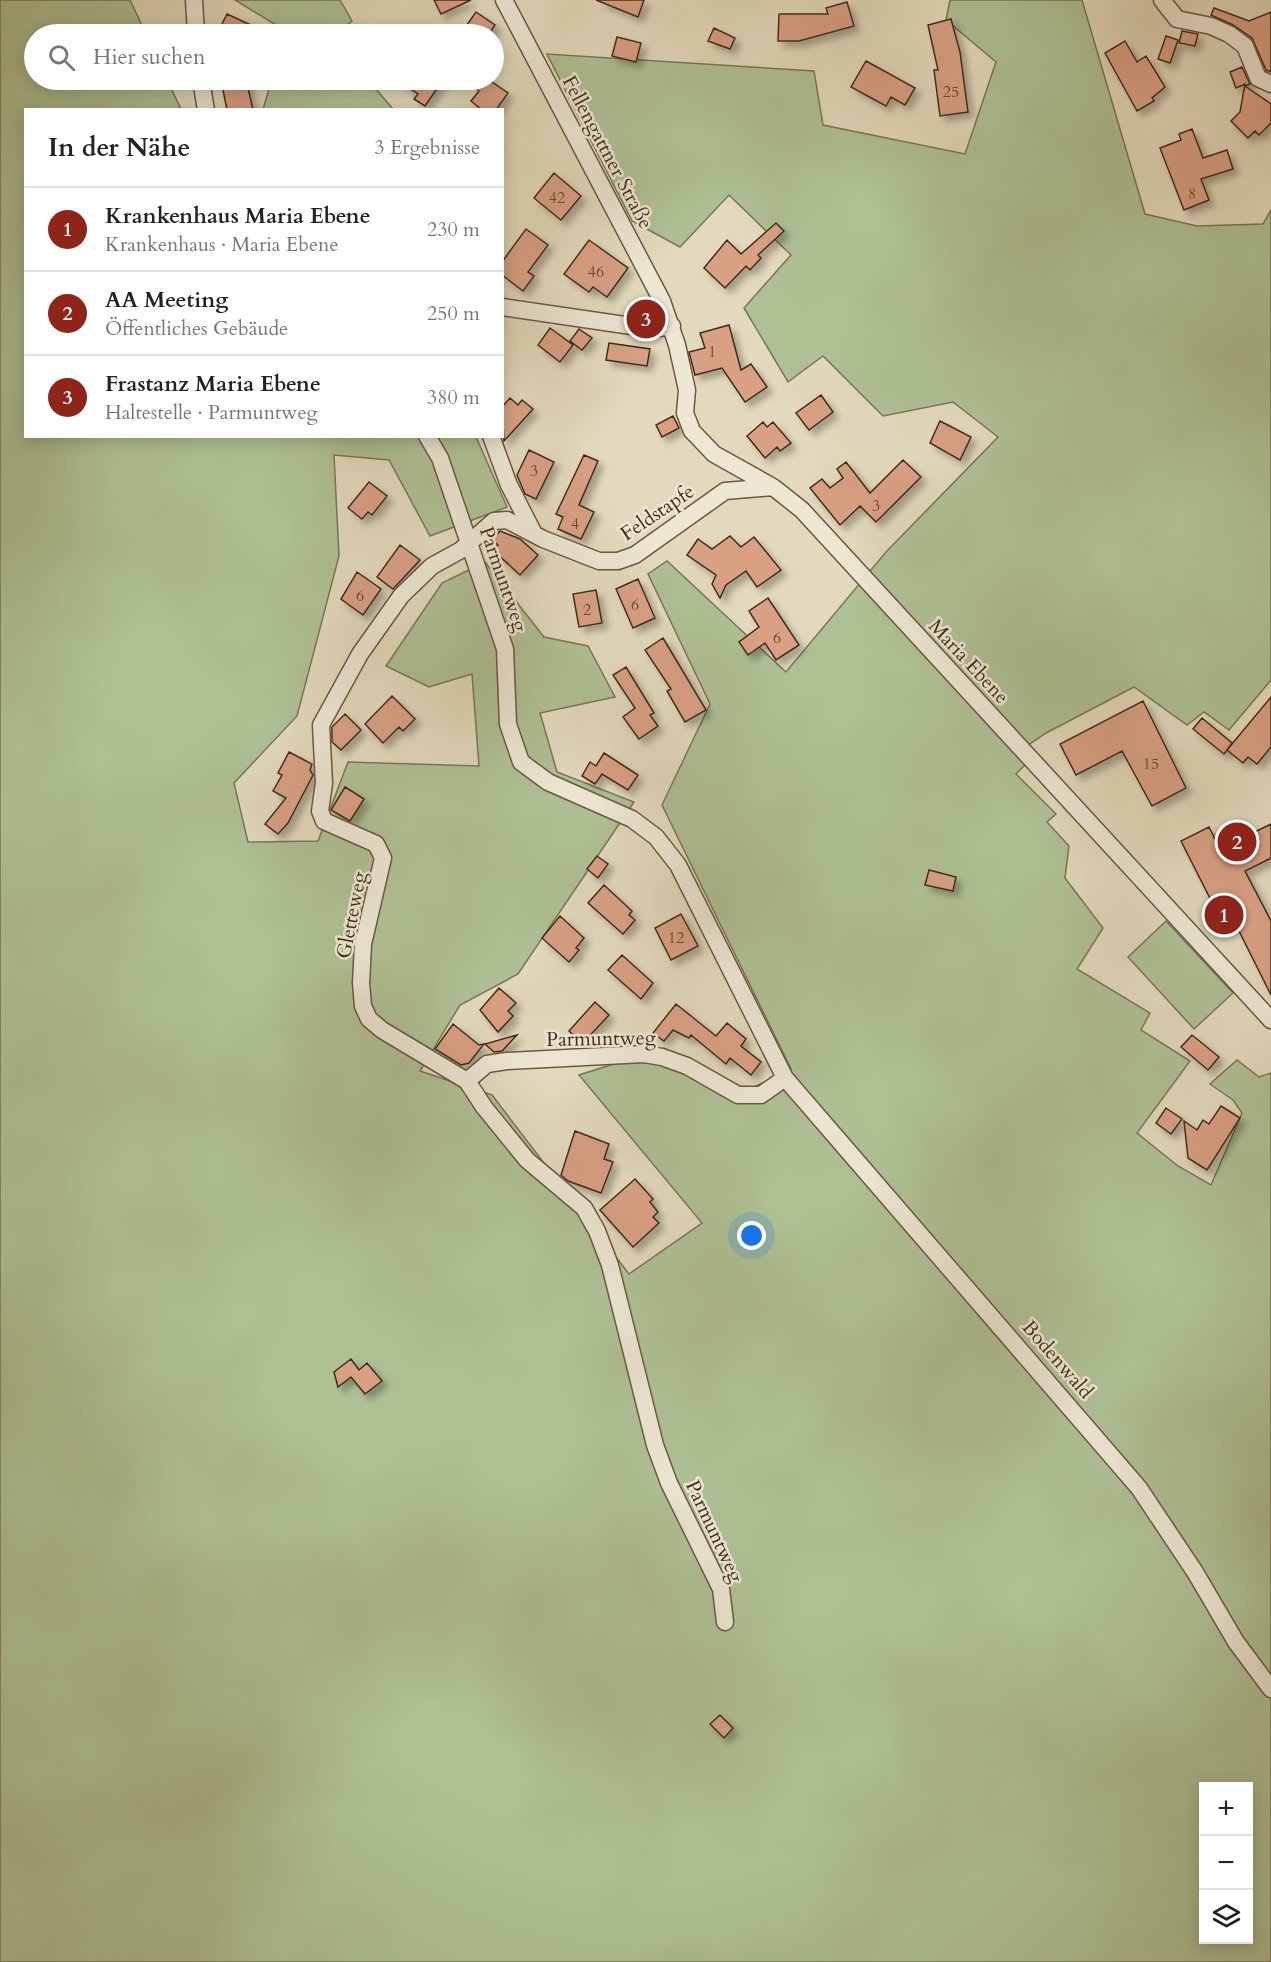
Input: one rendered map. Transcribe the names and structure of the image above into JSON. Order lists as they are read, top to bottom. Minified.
{"streets":{"street":["Fellengattner Straße","Feldstapfe","Parmuntweg","Maria Ebene","Gletteweg","Bodenwald"]},"crossings":[["Fellengattner Straße","Maria Ebene"],["Feldstapfe","Parmuntweg"],["Feldstapfe","Maria Ebene"],["Feldstapfe","Gletteweg"],["Parmuntweg","Gletteweg"],["Parmuntweg","Bodenwald"]],"house_numbers":["25","8","42","46","1","3","3","4","6","6","2","6","15","12"],"page":{"search":"Hier suchen","heading":["In der Nähe","3 Ergebnisse"],"list":[{"mark":"1","name":"Krankenhaus Maria Ebene","note":"Krankenhaus · Maria Ebene","value":"230 m"},{"mark":"2","name":"AA Meeting","note":"Öffentliches Gebäude","value":"250 m"},{"mark":"3","name":"Frastanz Maria Ebene","note":"Haltestelle · Parmuntweg","value":"380 m"}],"pins":["3","2","1"],"map_buttons":["+","−"]}}
